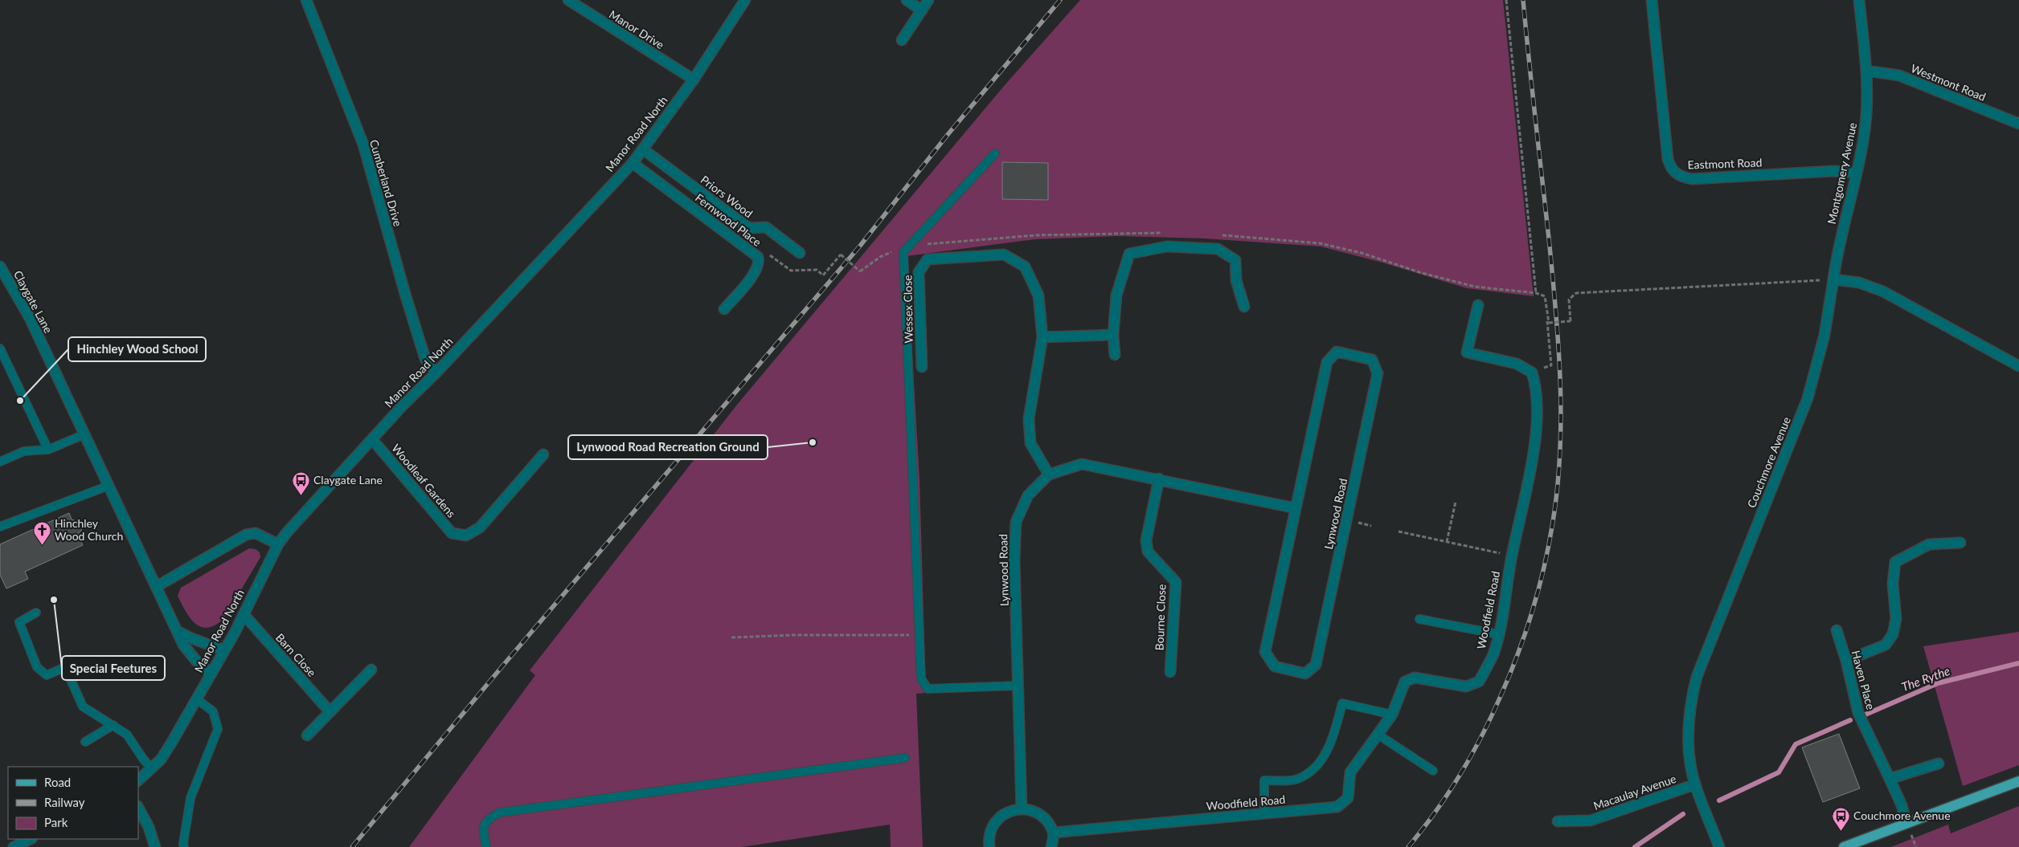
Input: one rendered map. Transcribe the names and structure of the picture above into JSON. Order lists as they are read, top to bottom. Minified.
{"streets":{"street":["Manor Drive","Westmont Road","Manor Road North","Eastmont Road","Montgomery Avenue","Cumberland Drive","Priors Wood","Fernwood Place","Claygate Lane","Wessex Close","Couchmore Avenue","Woodleaf Gardens","Lynwood Road","Woodfield Road","Bourne Close","Barn Close","Haven Place","Macaulay Avenue"]},"crossings":[["Manor Drive","Manor Road North"],["Westmont Road","Montgomery Avenue"],["Manor Road North","Cumberland Drive"],["Manor Road North","Priors Wood"],["Manor Road North","Fernwood Place"],["Manor Road North","Claygate Lane"],["Manor Road North","Woodleaf Gardens"],["Manor Road North","Barn Close"],["Eastmont Road","Montgomery Avenue"],["Montgomery Avenue","Couchmore Avenue"],["Wessex Close","Lynwood Road"],["Couchmore Avenue","Macaulay Avenue"],["Lynwood Road","Bourne Close"]],"water":["The Rythe"],"places":{"other":["Hinchley Wood School","Lynwood Road Recreation Ground","Special Feetures"],"bus stop":["Claygate Lane","Couchmore Avenue"],"church":["Hinchley Wood Church"]},"legend":["Road","Railway","Park"]}
